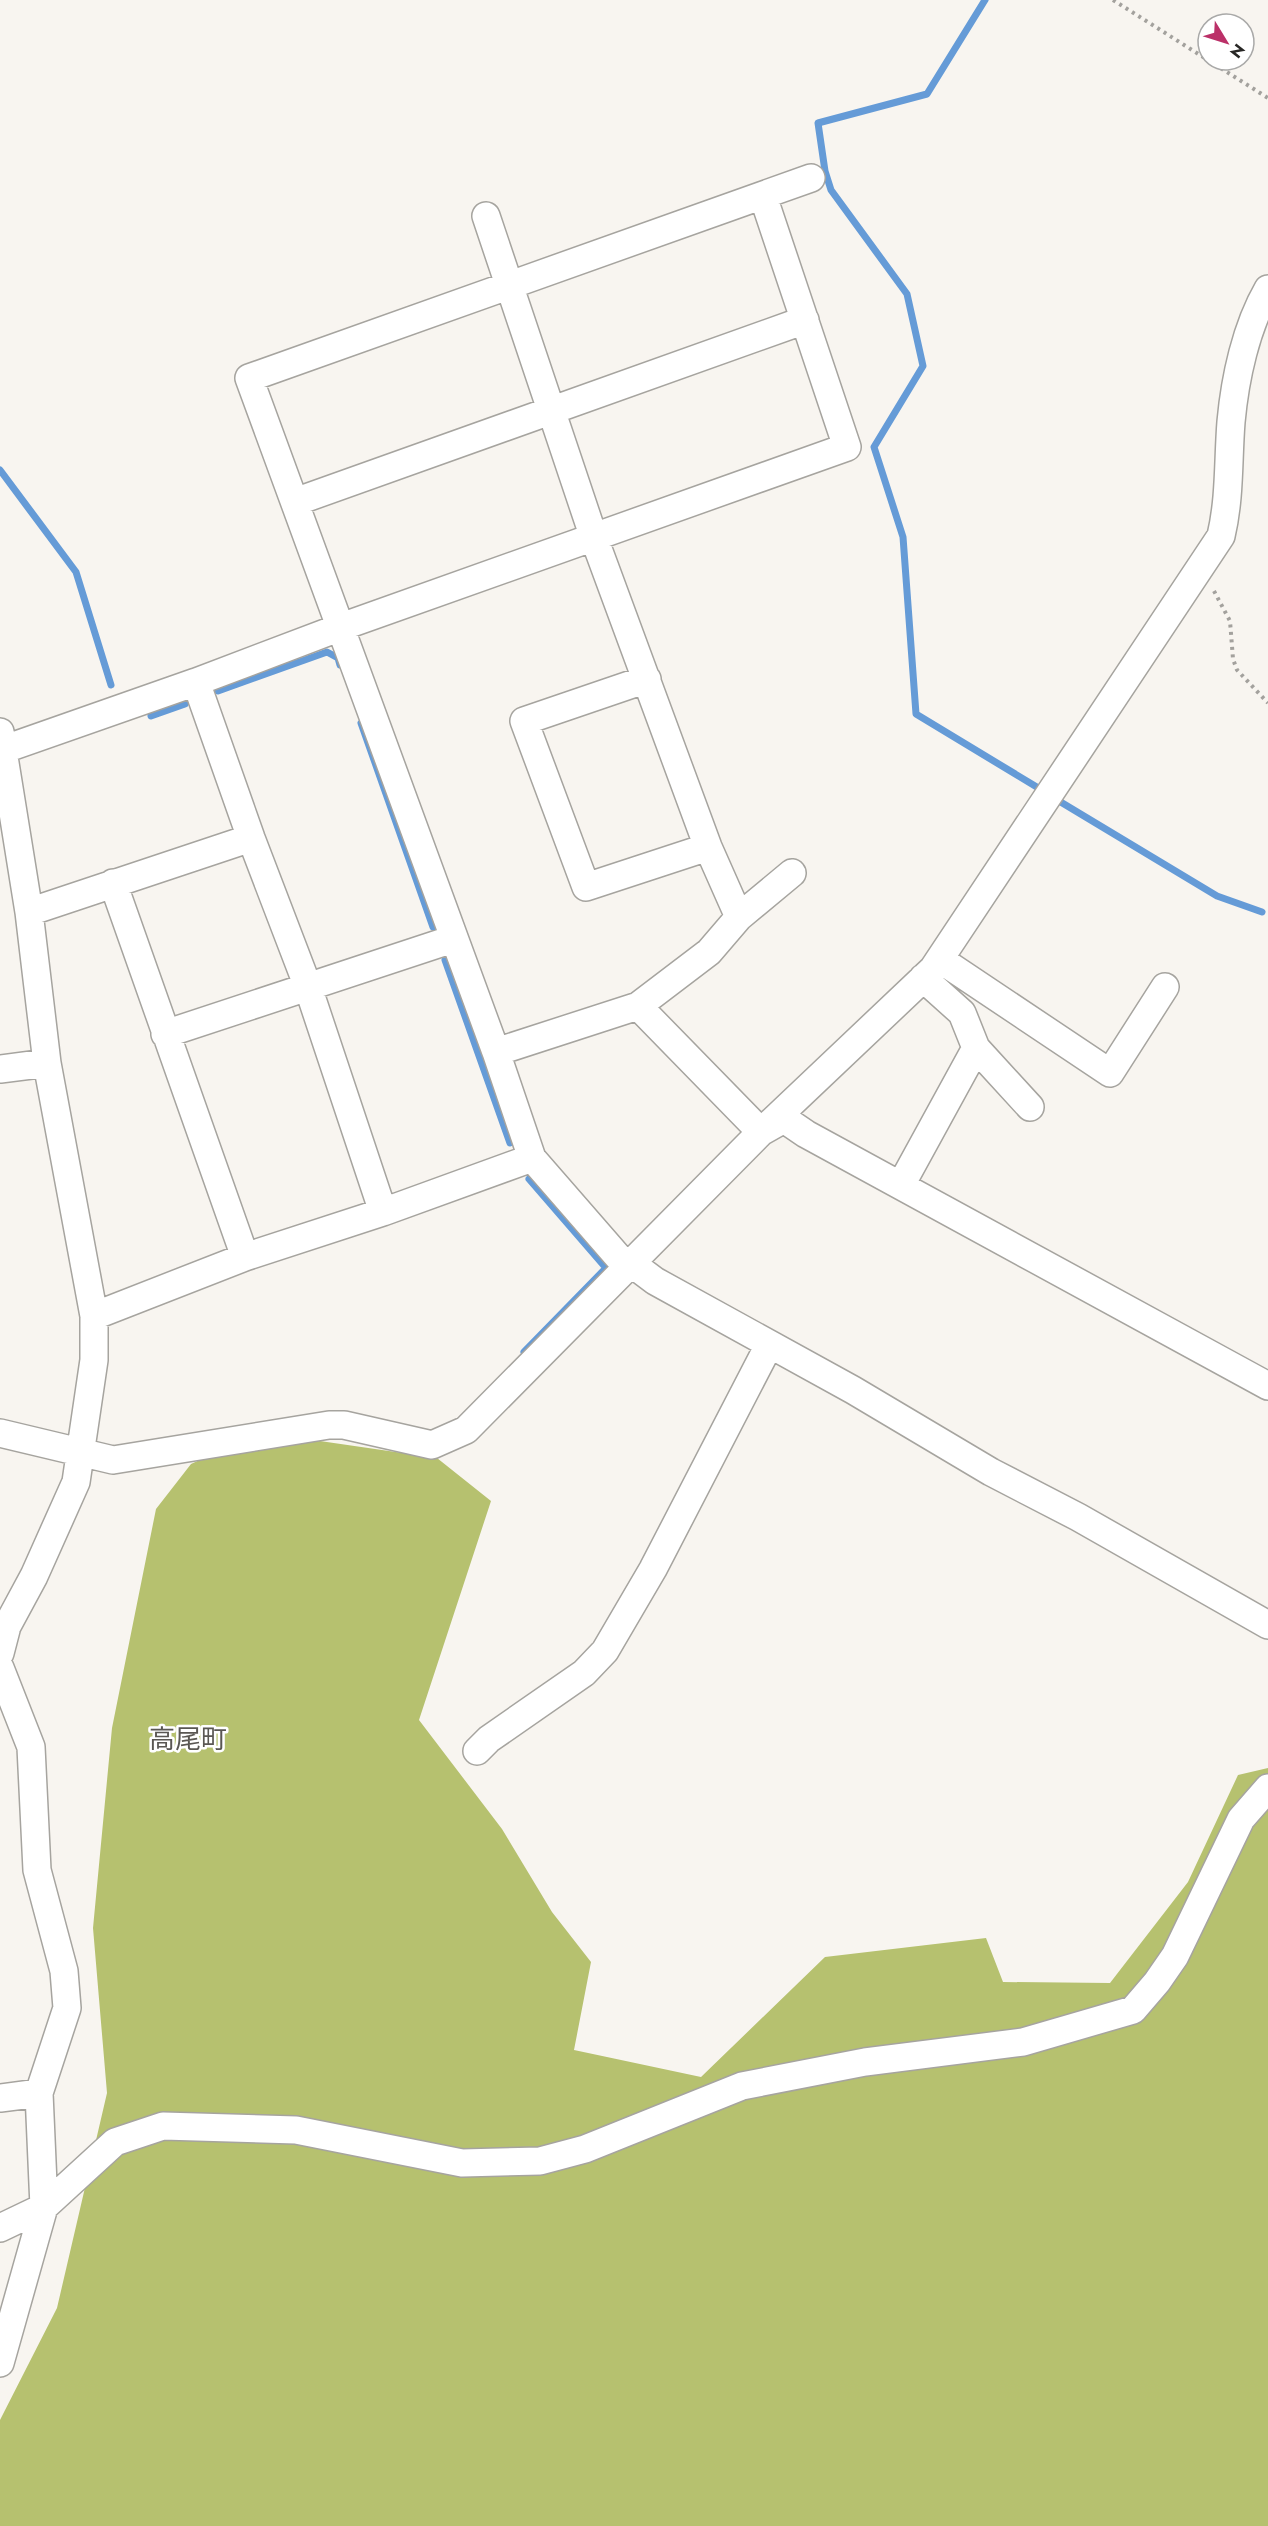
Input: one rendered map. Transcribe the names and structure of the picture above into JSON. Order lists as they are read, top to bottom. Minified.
{"districts":["高尾町"],"north":"bottom right"}
